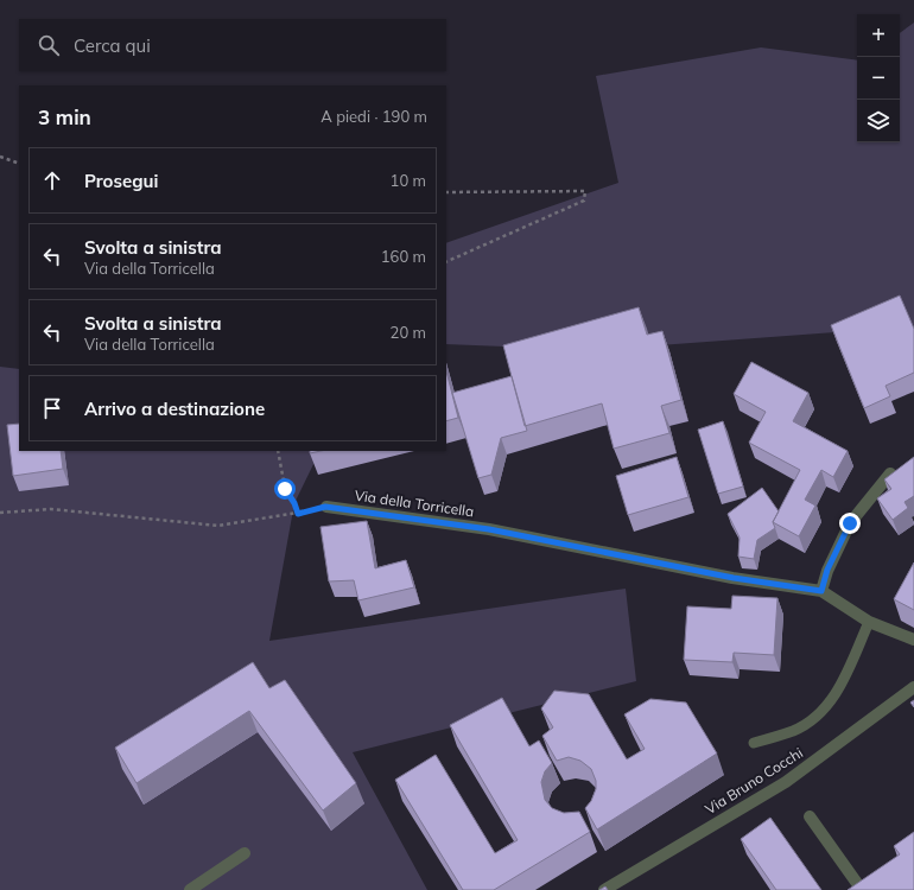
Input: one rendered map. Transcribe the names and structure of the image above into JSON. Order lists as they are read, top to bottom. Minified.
{"streets":{"street":["Via della Torricella","Via Bruno Cocchi"]},"page":{"map_buttons":["+","−"],"search":"Cerca qui","heading":["3 min","A piedi · 190 m"],"list":[["Prosegui","10 m"],["Svolta a sinistra","Via della Torricella","160 m"],["Svolta a sinistra","Via della Torricella","20 m"],"Arrivo a destinazione"]}}
